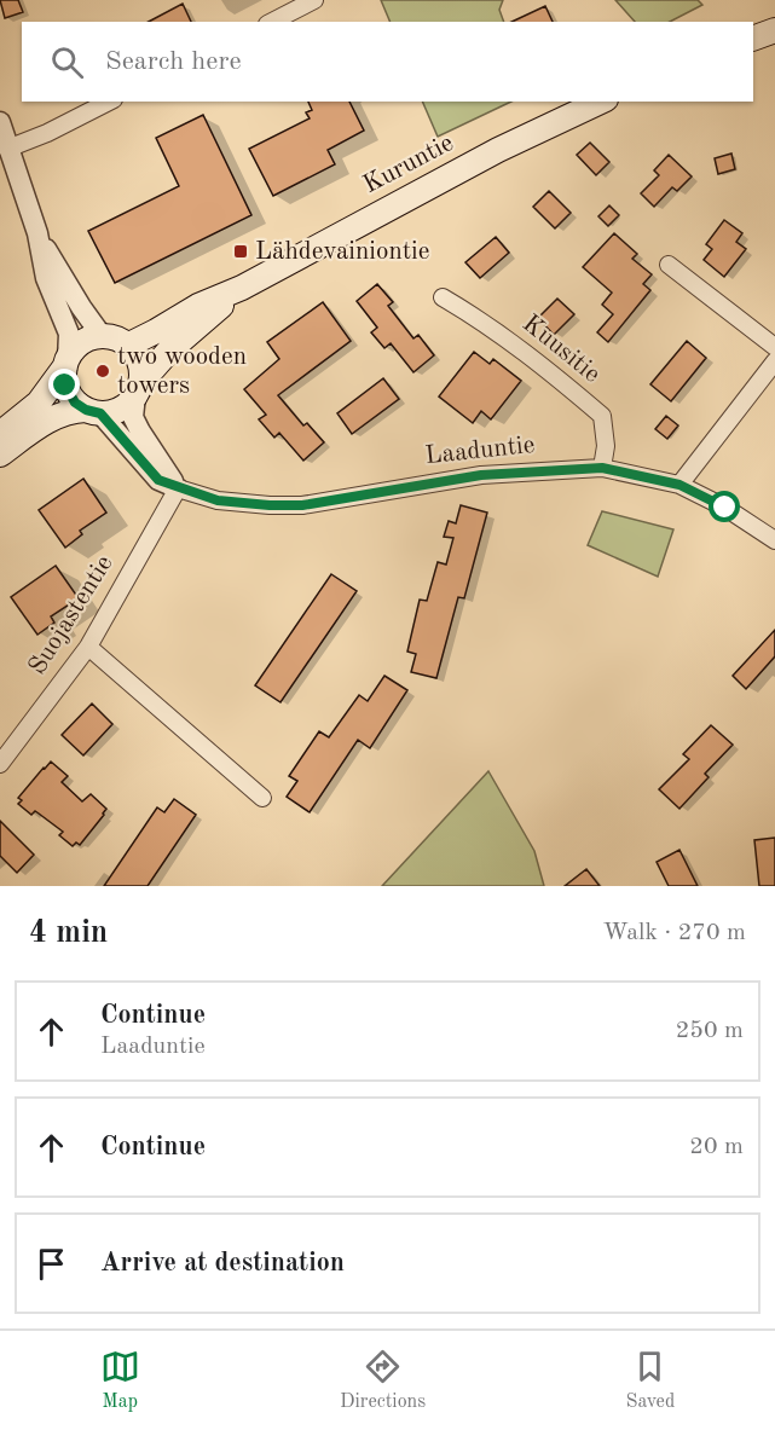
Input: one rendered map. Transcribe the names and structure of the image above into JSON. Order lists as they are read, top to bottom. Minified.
{"streets":{"main road":["Kuruntie"],"street":["Kuusitie","Laaduntie","Suojastentie"]},"crossings":[["Kuruntie","Laaduntie"],["Kuusitie","Laaduntie"],["Laaduntie","Suojastentie"]],"places":{"transit":["Lähdevainiontie"],"other":["two wooden towers"]},"page":{"search":"Search here","heading":["4 min","Walk · 270 m"],"list":[["Continue","Laaduntie","250 m"],["Continue","20 m"],"Arrive at destination"],"nav":["Map","Directions","Saved"]}}
